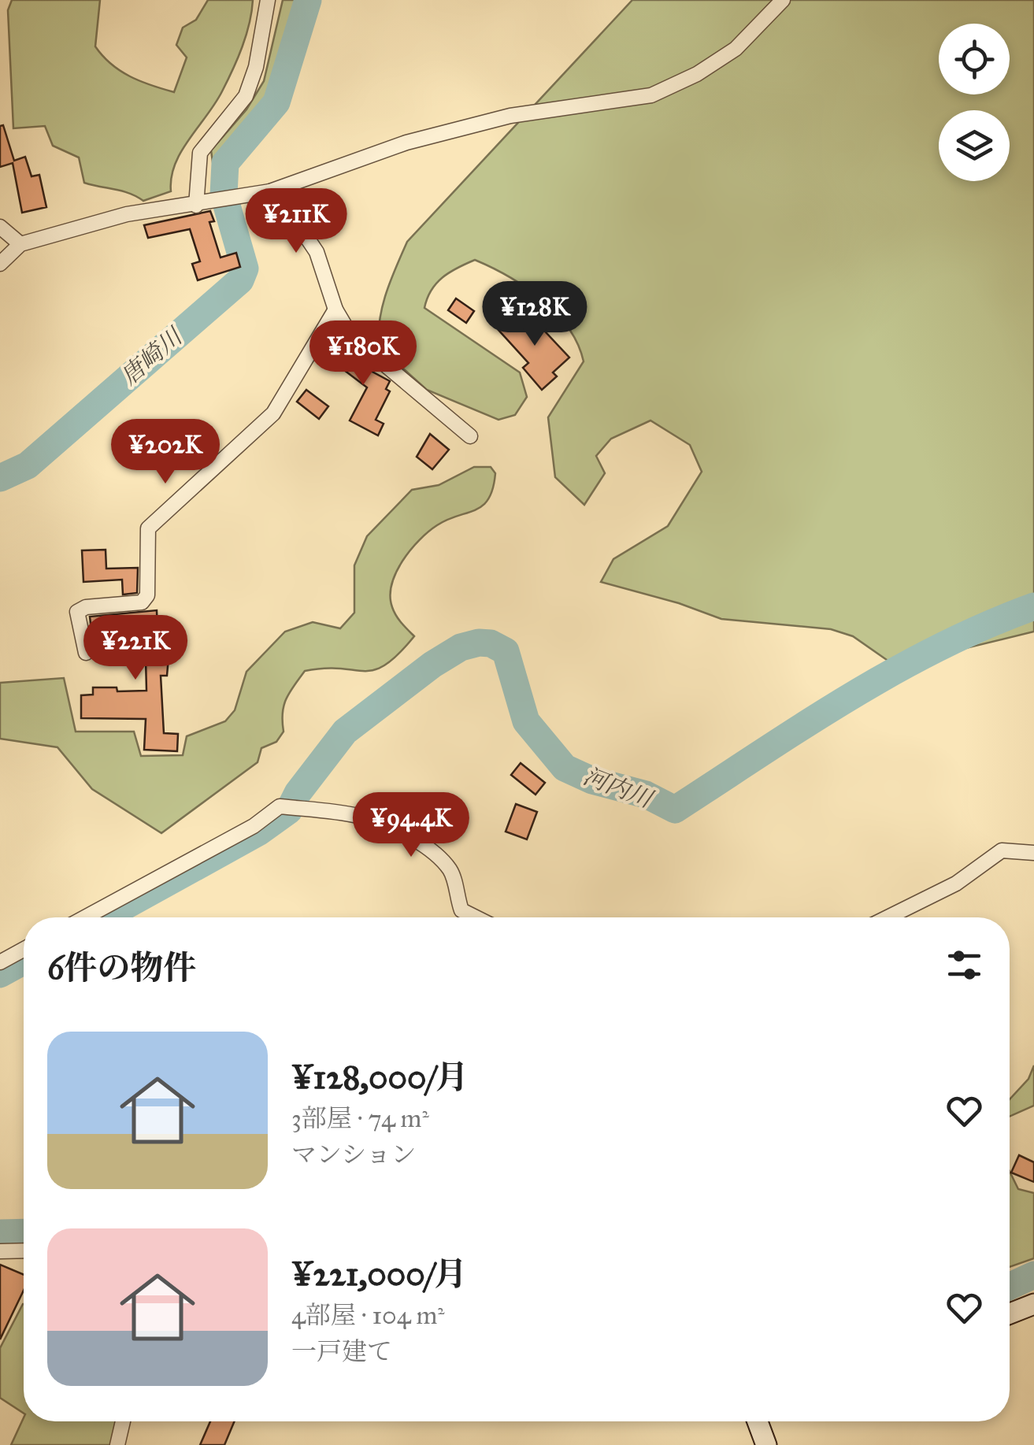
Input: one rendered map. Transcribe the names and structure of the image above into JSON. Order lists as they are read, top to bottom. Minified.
{"water":["唐崎川","河内川"],"page":{"price":["¥211K","¥128K","¥180K","¥202K","¥221K","¥94.4K"],"heading":"6件の物件","list":[{"name":"¥128,000/月","note":"3部屋 · 74 m² · マンション"},{"name":"¥221,000/月","note":"4部屋 · 104 m² · 一戸建て"}]}}
